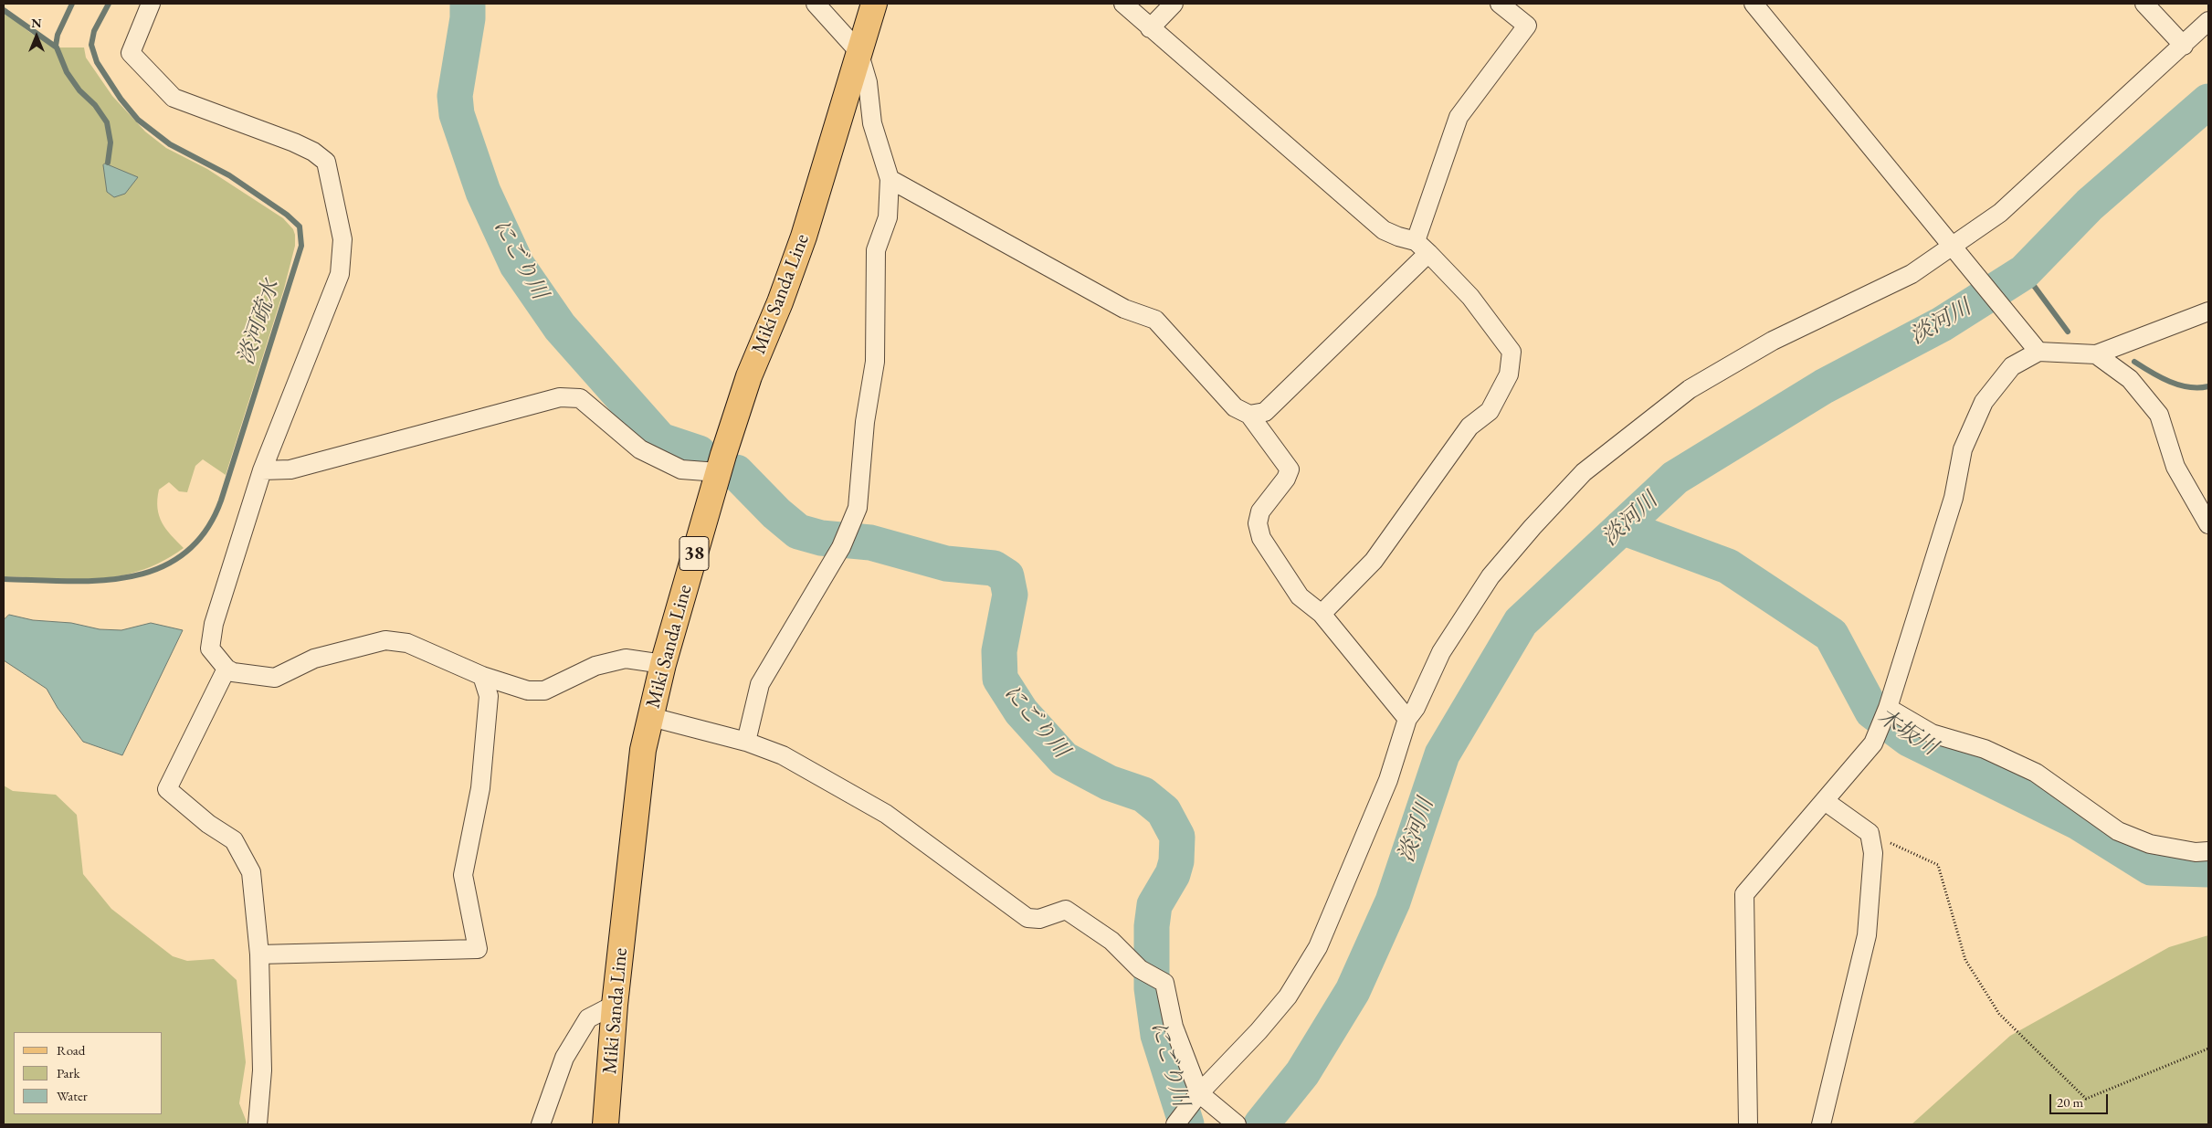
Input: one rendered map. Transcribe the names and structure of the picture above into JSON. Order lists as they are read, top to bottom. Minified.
{"streets":{"main road":["Miki Sanda Line","38"]},"water":["にごり川","淡河疏水","淡河川","木坂川"],"legend":["Road","Park","Water"],"scale_bar":"20 m","north":"top"}
